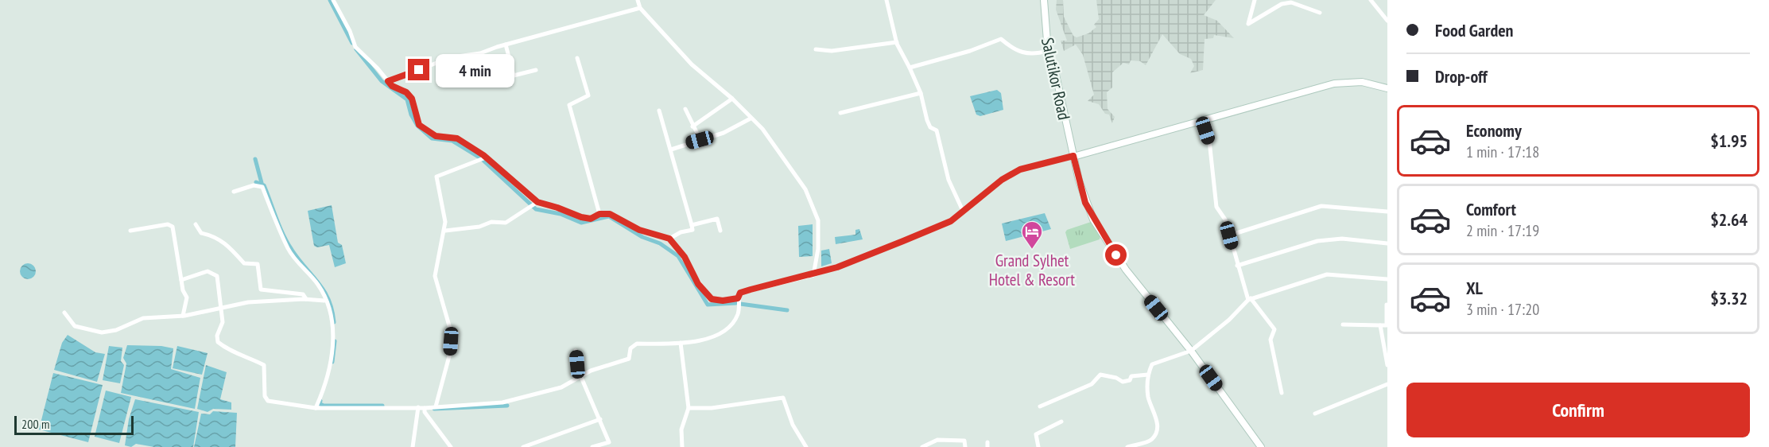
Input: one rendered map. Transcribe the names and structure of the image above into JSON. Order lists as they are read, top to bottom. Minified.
{"streets":{"main road":["Salutikor Road"]},"places":{"hotel":["Grand Sylhet Hotel & Resort"]},"scale_bar":"200 m","page":{"banner":["Food Garden","Drop-off"],"bubble":"4 min","list":[{"name":"Economy","note":"1 min · 17:18","value":"$1.95"},{"name":"Comfort","note":"2 min · 17:19","value":"$2.64"},{"name":"XL","note":"3 min · 17:20","value":"$3.32"}],"buttons":"Confirm","scale":"200 m"}}
